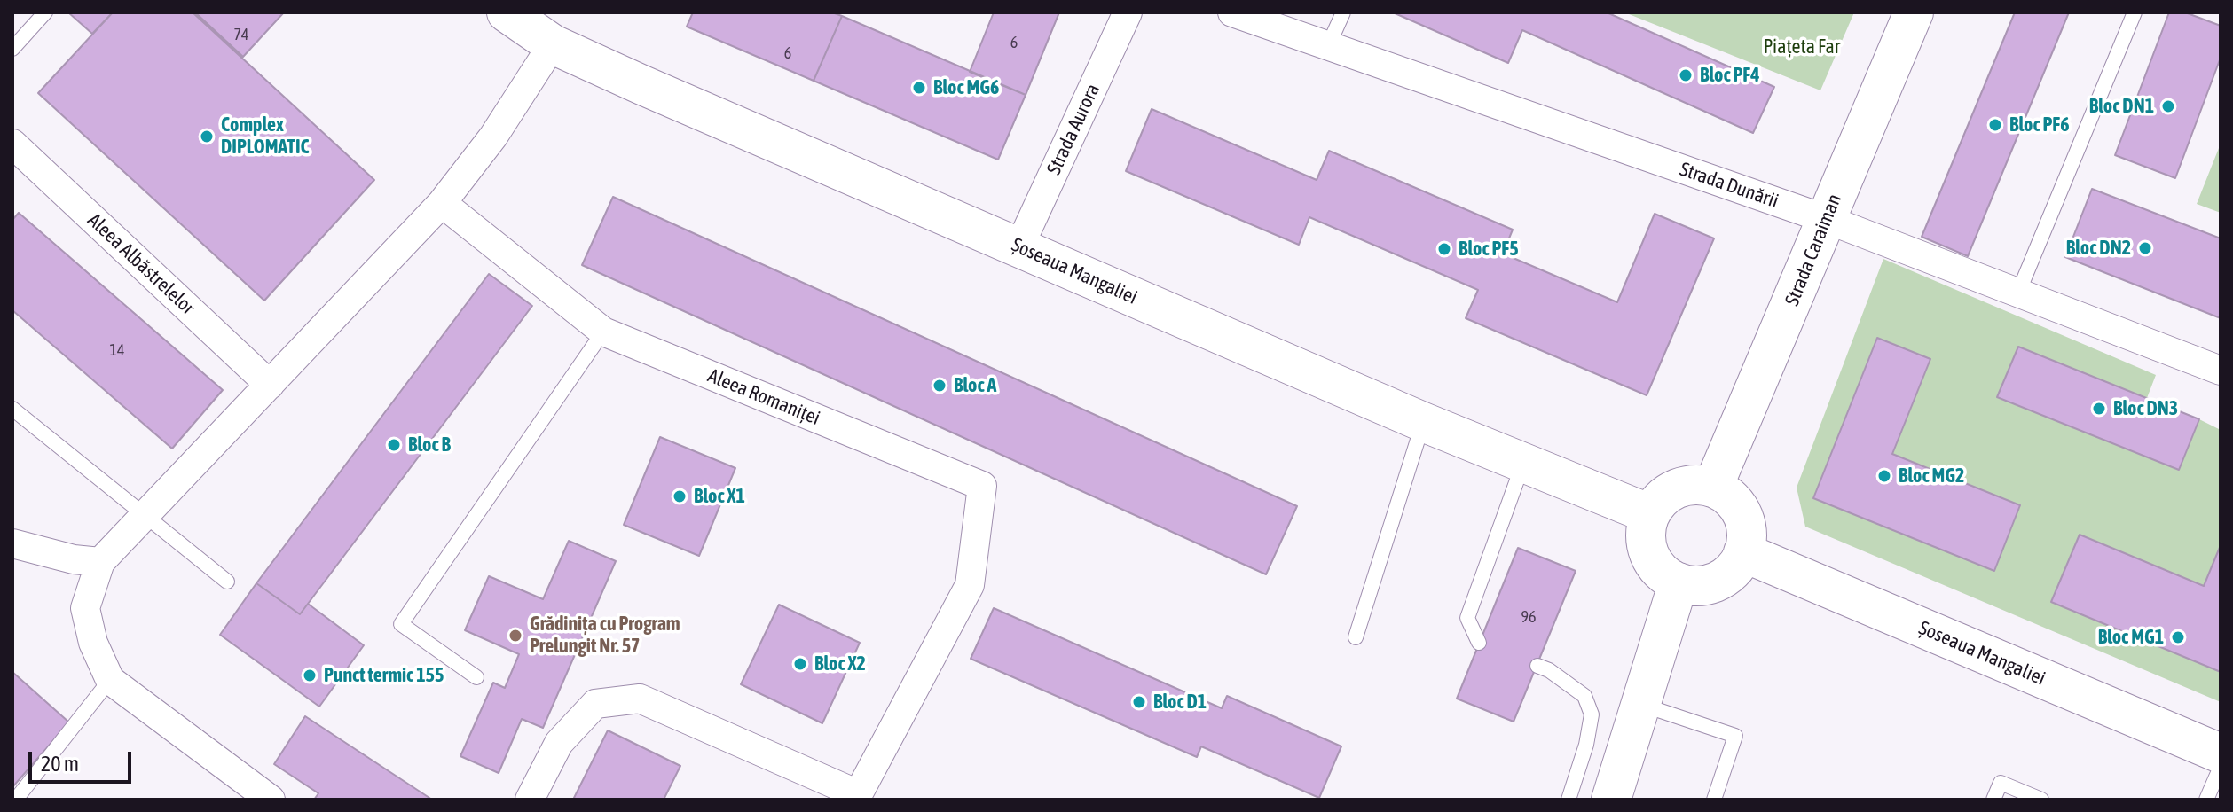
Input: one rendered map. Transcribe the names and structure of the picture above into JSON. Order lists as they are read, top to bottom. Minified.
{"streets":{"street":["Strada Aurora","Strada Dunării","Strada Caraiman","Aleea Albăstrelelor","Șoseaua Mangaliei","Aleea Romaniței"]},"crossings":[["Strada Aurora","Șoseaua Mangaliei"],["Strada Dunării","Strada Caraiman"],["Strada Caraiman","Șoseaua Mangaliei"]],"parks":["Piațeta Far"],"places":["Bloc PF4","Bloc MG6","Bloc DN1","Bloc PF6","Complex DIPLOMATIC","Bloc DN2","Bloc PF5","Bloc A","Bloc DN3","Bloc B","Bloc MG2","Bloc X1","Grădinița cu Program Prelungit Nr. 57","Bloc MG1","Bloc X2","Punct termic 155","Bloc D1"],"house_numbers":["74","6","6","14","96"],"scale_bar":"20 m"}
